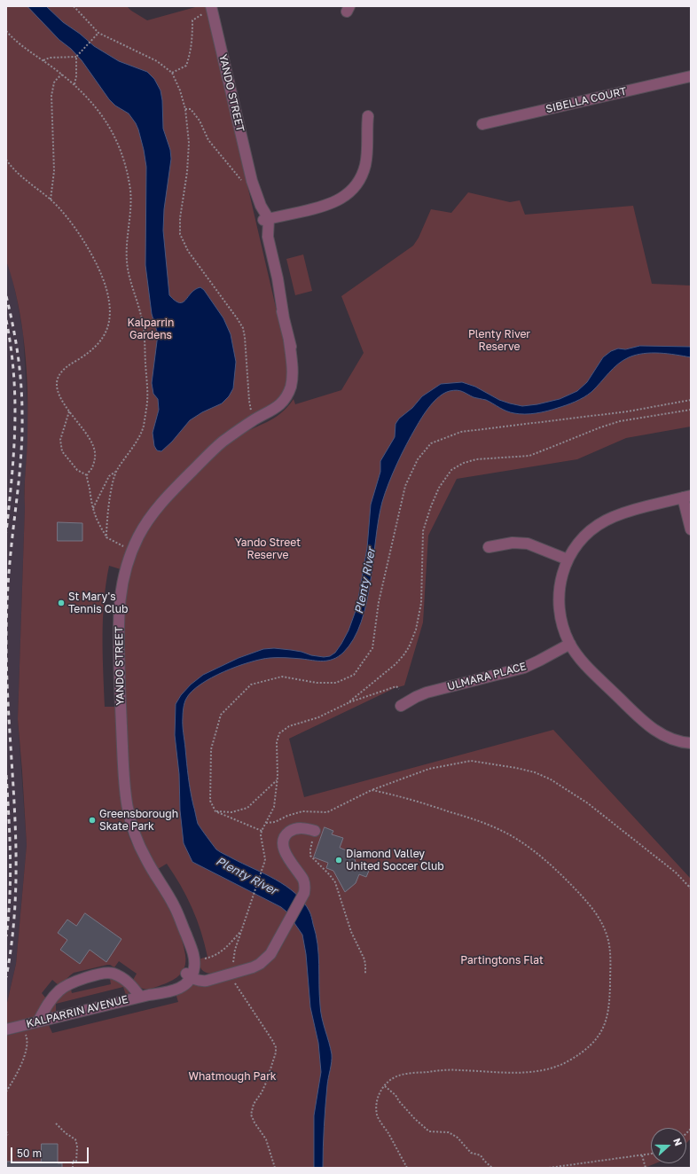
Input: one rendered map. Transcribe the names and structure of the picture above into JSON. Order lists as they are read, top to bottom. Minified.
{"streets":{"street":["YANDO STREET","SIBELLA COURT","ULMARA PLACE","KALPARRIN AVENUE"]},"crossings":[["YANDO STREET","KALPARRIN AVENUE"]],"water":["Plenty River"],"parks":["Kalparrin Gardens","Plenty River Reserve","Yando Street Reserve","Partingtons Flat","Whatmough Park"],"places":["St Mary's Tennis Club","Greensborough Skate Park","Diamond Valley United Soccer Club"],"scale_bar":"50 m","north":"right"}
